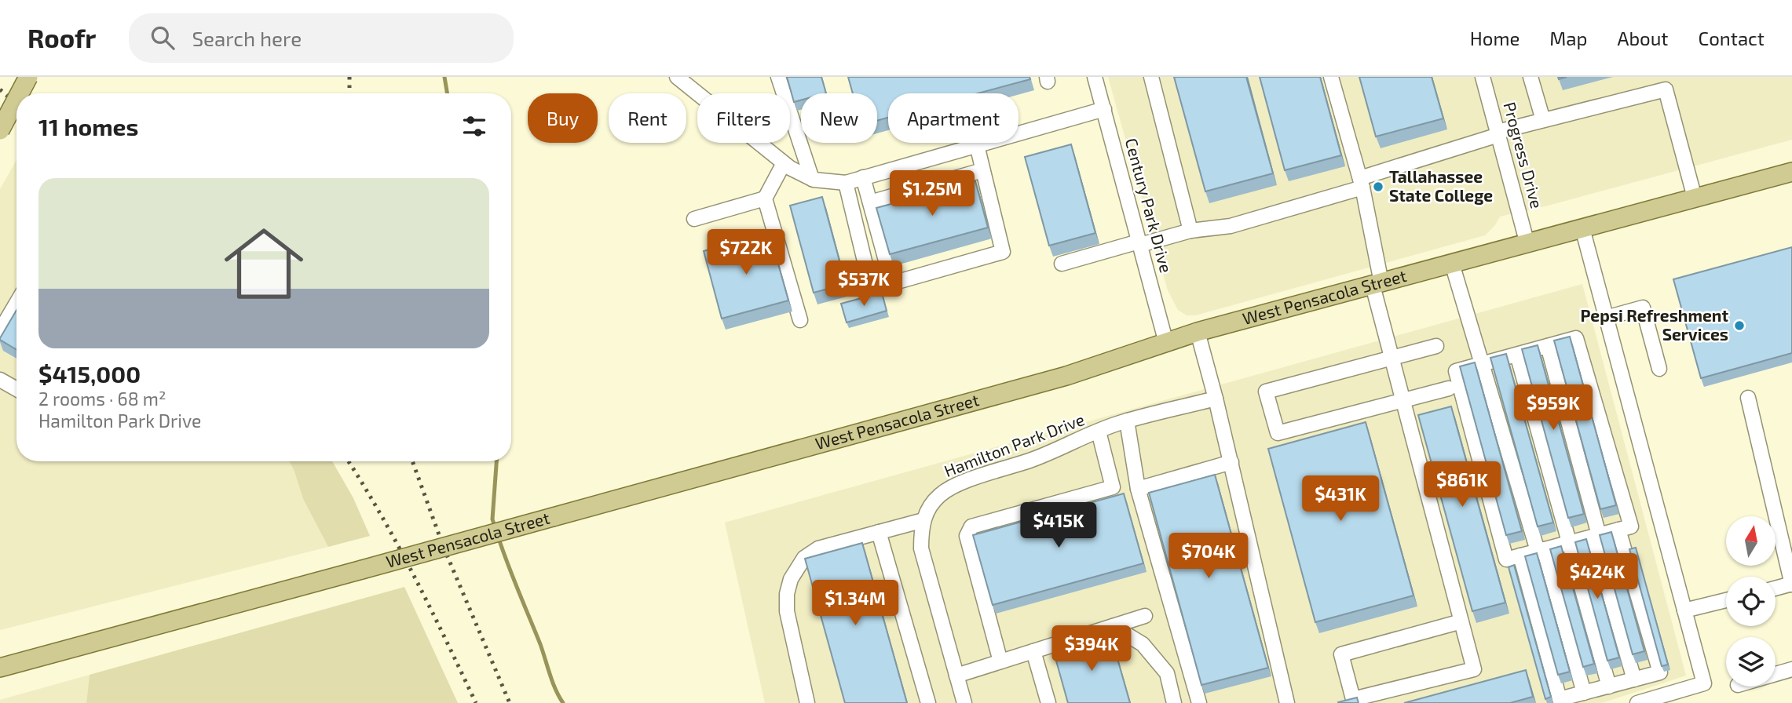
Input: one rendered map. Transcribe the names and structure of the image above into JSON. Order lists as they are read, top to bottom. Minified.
{"streets":{"main road":["West Pensacola Street"],"street":["Progress Drive","Century Park Drive","Hamilton Park Drive"]},"crossings":[["Progress Drive","West Pensacola Street"],["Century Park Drive","West Pensacola Street"]],"places":["Tallahassee State College","Pepsi Refreshment Services"],"north":"top","page":{"header":"Roofr","search":"Search here","nav":["Home","Map","About","Contact"],"chip":["Buy","Rent","Filters","New","Apartment"],"heading":"11 homes","list":[{"name":"$415,000","note":"2 rooms · 68 m² · Hamilton Park Drive"}],"price":["$1.25M","$722K","$537K","$959K","$861K","$431K","$415K","$704K","$424K","$1.34M","$394K"]}}
